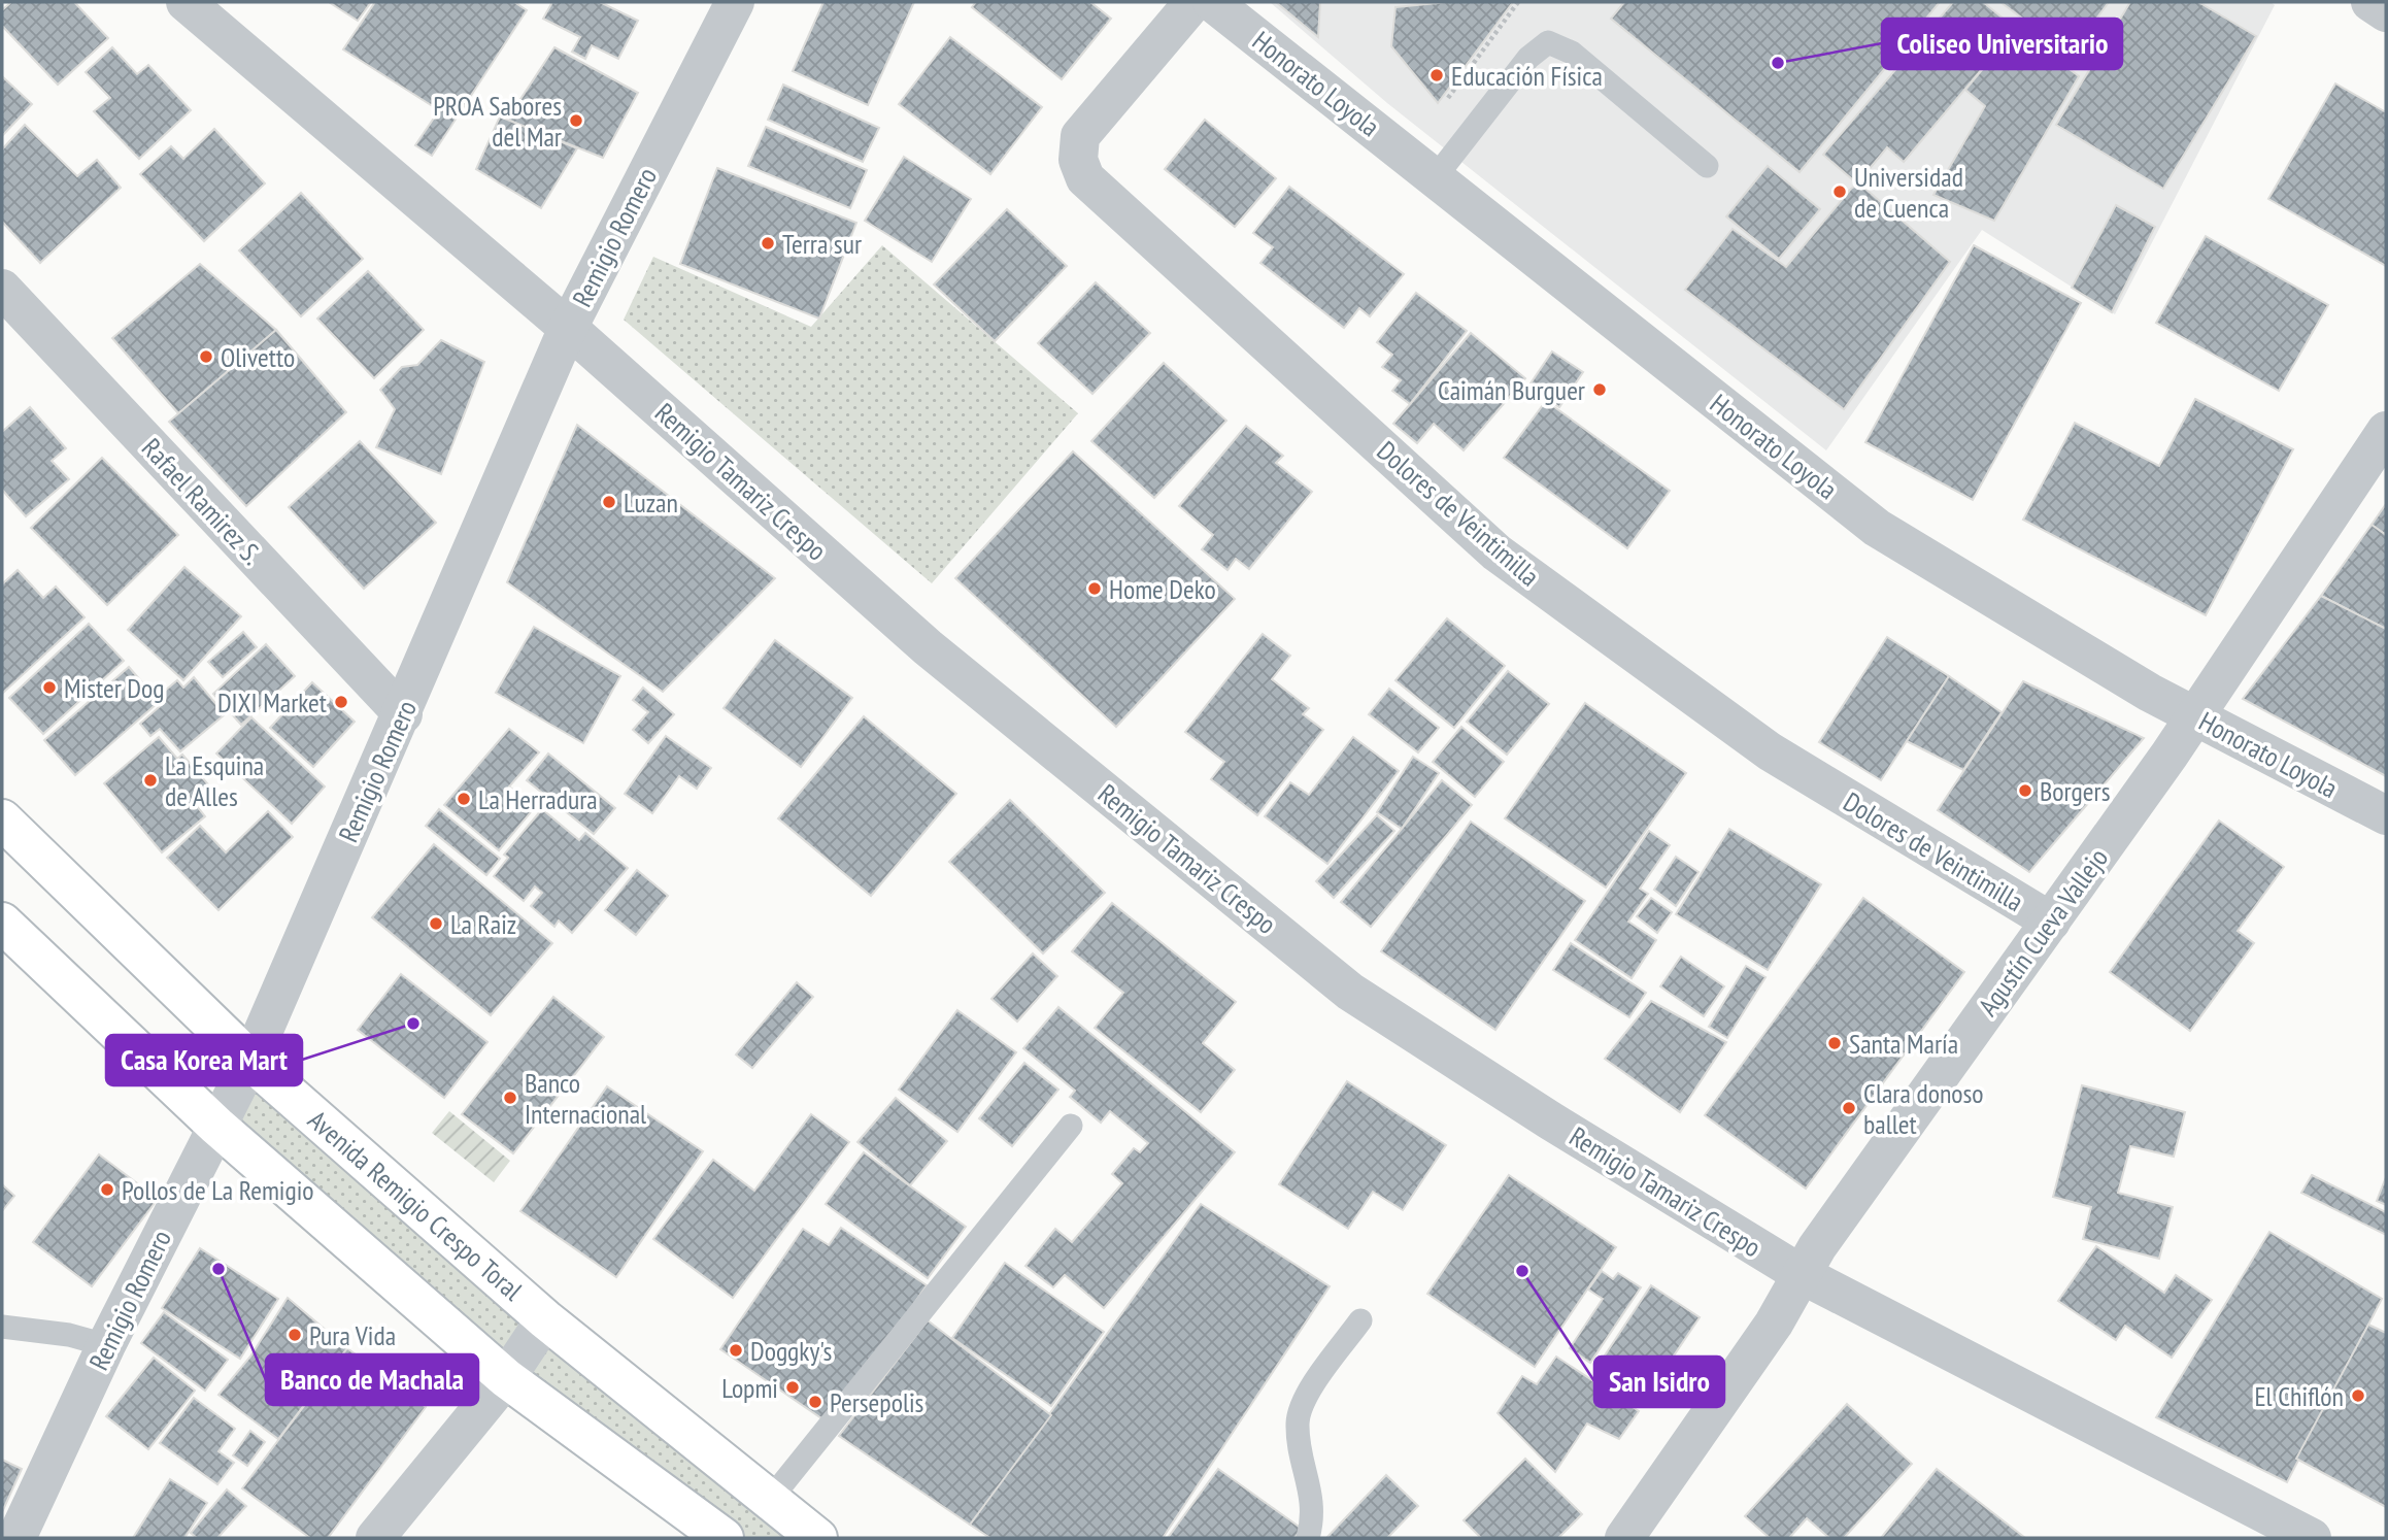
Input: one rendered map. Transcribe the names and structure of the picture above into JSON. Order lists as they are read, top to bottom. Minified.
{"streets":{"main road":["Avenida Remigio Crespo Toral"],"street":["Honorato Loyola","Remigio Romero","Remigio Tamariz Crespo","Rafael Ramirez S.","Dolores de Veintimilla","Agustín Cueva Vallejo"]},"crossings":[["Honorato Loyola","Agustín Cueva Vallejo"],["Remigio Romero","Remigio Tamariz Crespo"],["Remigio Romero","Rafael Ramirez S."],["Remigio Romero","Avenida Remigio Crespo Toral"],["Remigio Tamariz Crespo","Agustín Cueva Vallejo"],["Dolores de Veintimilla","Agustín Cueva Vallejo"]],"places":["Coliseo Universitario","Educación Física","PROA Sabores del Mar","Universidad de Cuenca","Terra sur","Olivetto","Caimán Burguer","Luzan","Home Deko","Mister Dog","DIXI Market","La Esquina de Alles","Borgers","La Herradura","La Raiz","Casa Korea Mart","Santa María","Banco Internacional","Clara donoso ballet","Pollos de La Remigio","Banco de Machala","San Isidro","Pura Vida","Doggky's","Lopmi","El Chiflón","Persepolis"]}
